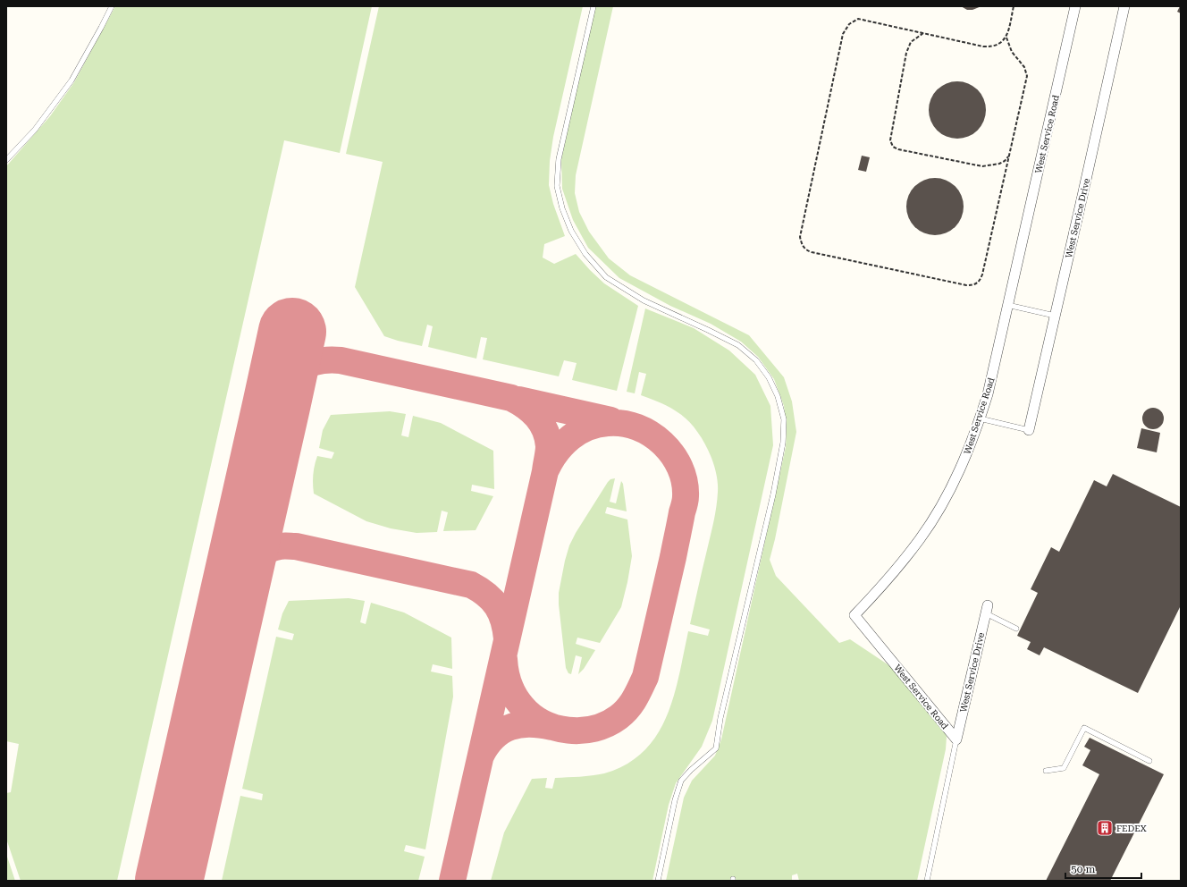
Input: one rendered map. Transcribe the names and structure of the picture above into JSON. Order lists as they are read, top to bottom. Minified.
{"streets":{"street":["West Service Road","West Service Drive"]},"crossings":[["West Service Road","West Service Drive"]],"places":{"building":["FEDEX"]},"scale_bar":"50 m"}
